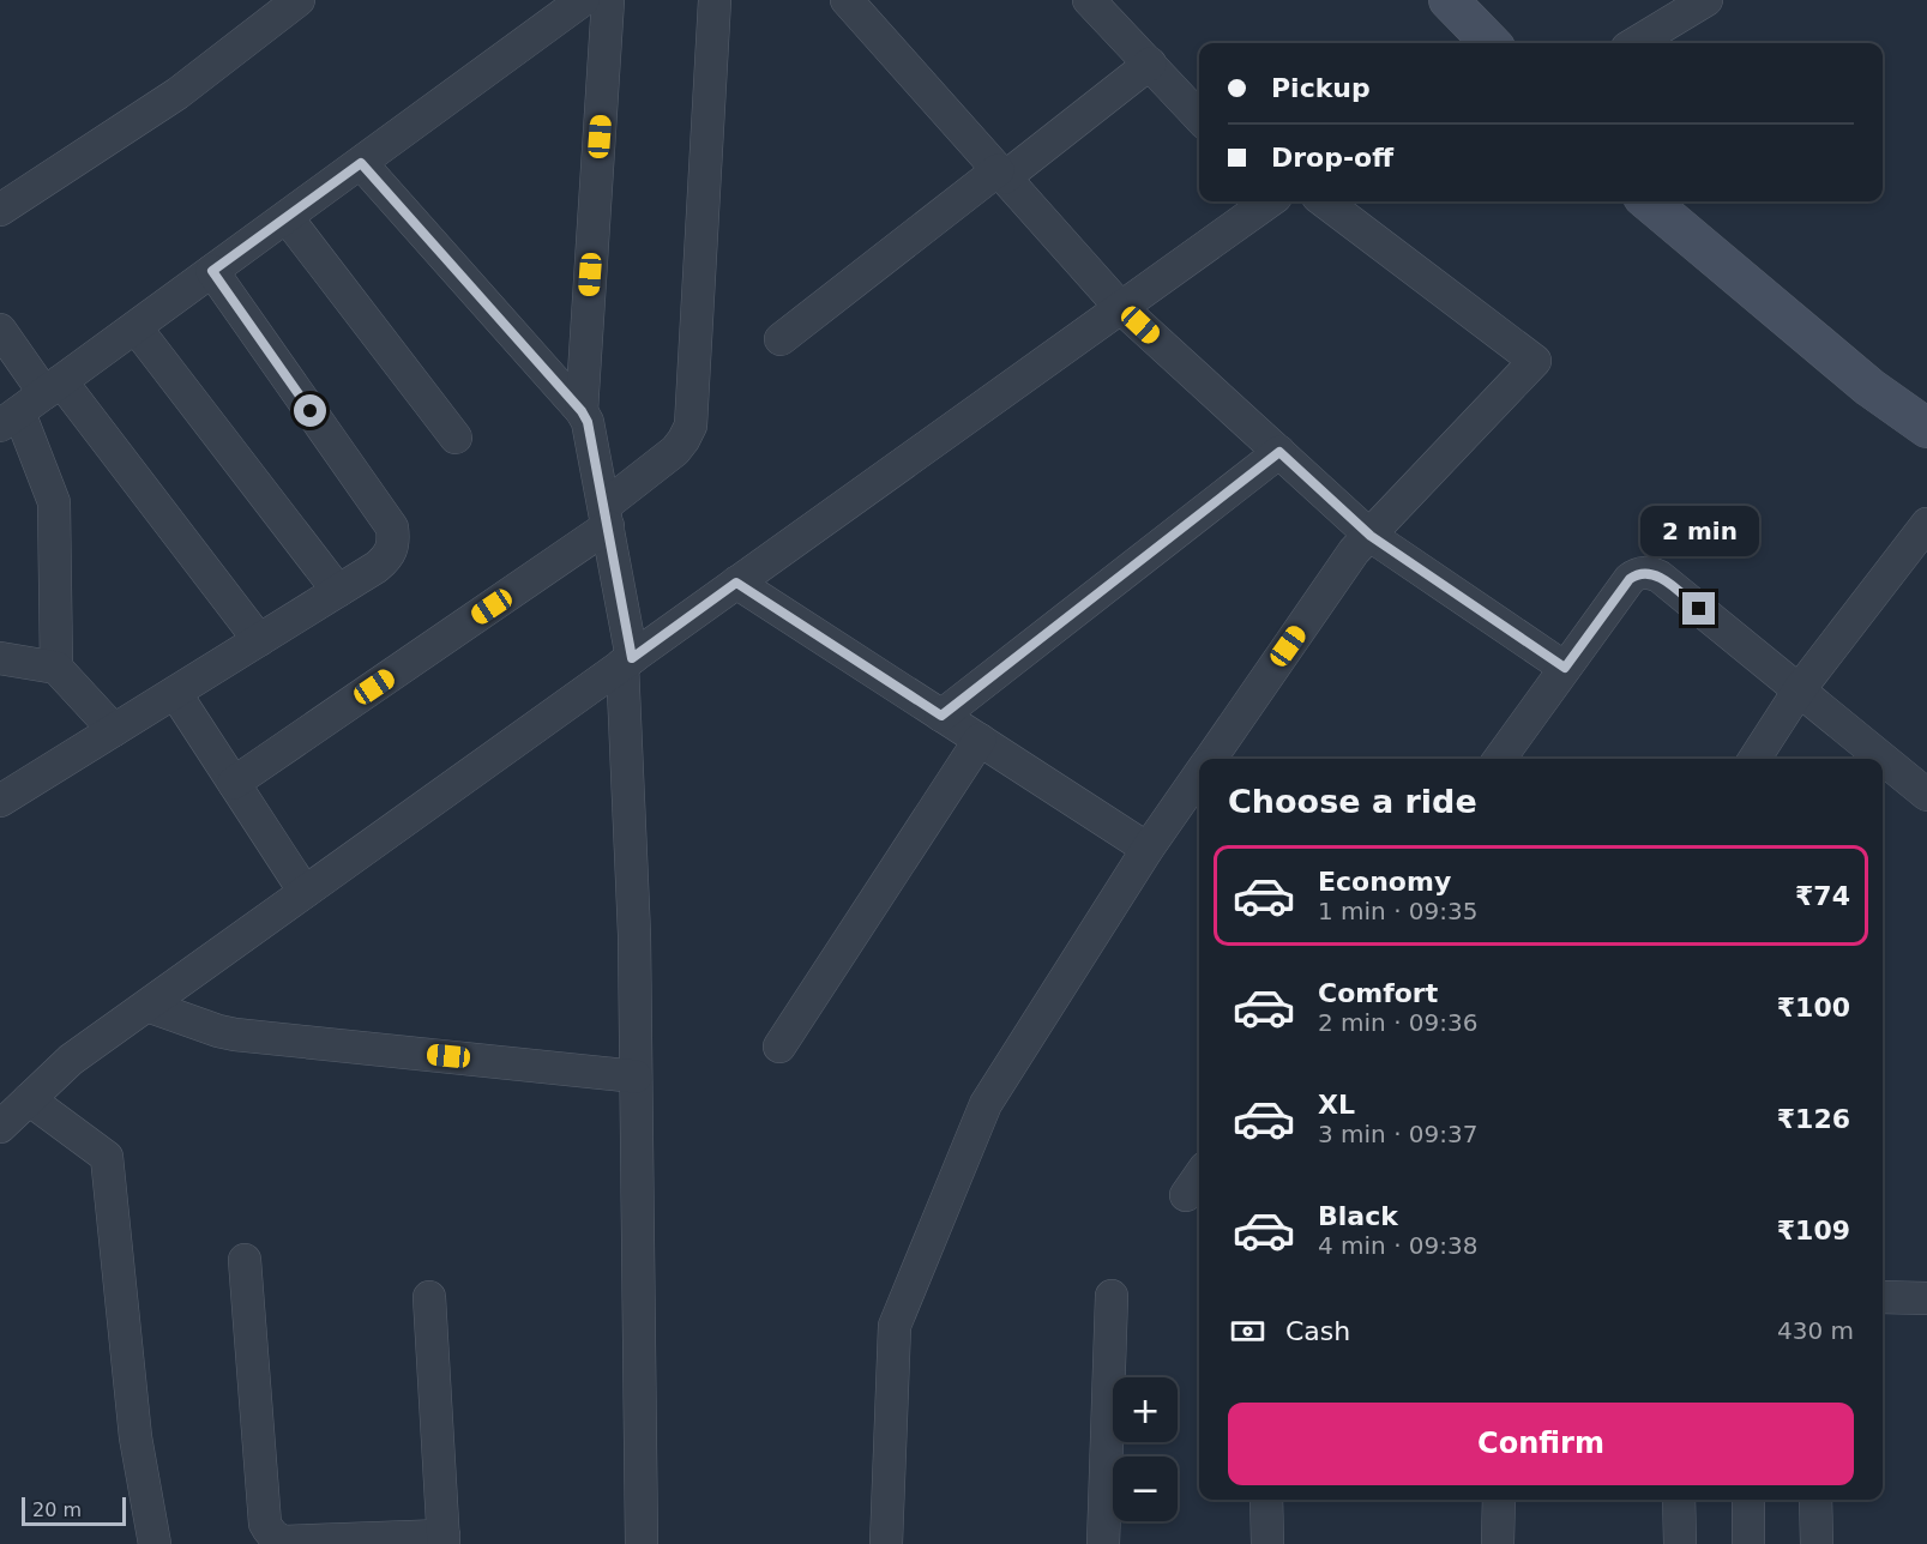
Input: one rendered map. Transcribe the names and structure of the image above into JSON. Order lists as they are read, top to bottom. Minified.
{"scale_bar":"20 m","page":{"banner":["Pickup","Drop-off"],"bubble":"2 min","heading":"Choose a ride","list":[{"name":"Economy","note":"1 min · 09:35","value":"₹74"},{"name":"Comfort","note":"2 min · 09:36","value":"₹100"},{"name":"XL","note":"3 min · 09:37","value":"₹126"},{"name":"Black","note":"4 min · 09:38","value":"₹109"}],"pay":["Cash","430 m"],"map_buttons":["+","−"],"buttons":"Confirm","scale":"20 m"}}
